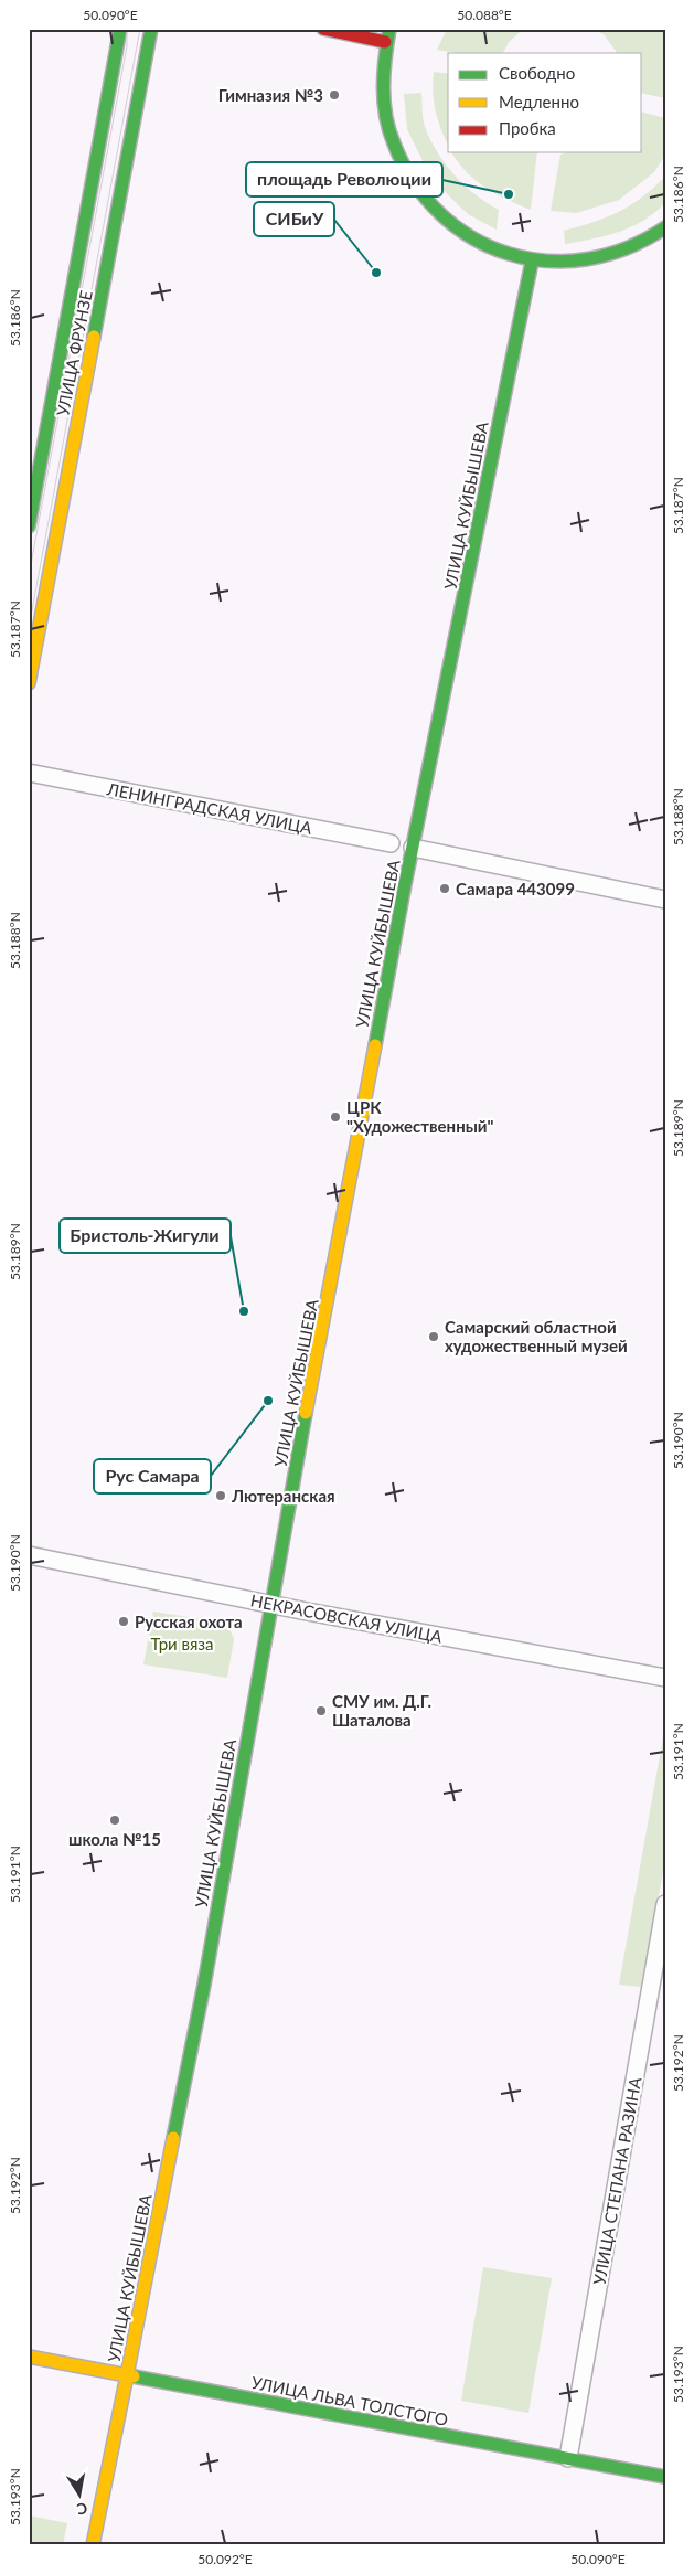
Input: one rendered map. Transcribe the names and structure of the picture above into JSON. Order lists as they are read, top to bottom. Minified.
{"streets":{"main road":["УЛИЦА ФРУНЗЕ","УЛИЦА КУЙБЫШЕВА","УЛИЦА ЛЬВА ТОЛСТОГО"],"street":["ЛЕНИНГРАДСКАЯ УЛИЦА","НЕКРАСОВСКАЯ УЛИЦА","УЛИЦА СТЕПАНА РАЗИНА"]},"crossings":[["УЛИЦА КУЙБЫШЕВА","НЕКРАСОВСКАЯ УЛИЦА"],["УЛИЦА КУЙБЫШЕВА","УЛИЦА ЛЬВА ТОЛСТОГО"],["УЛИЦА СТЕПАНА РАЗИНА","УЛИЦА ЛЬВА ТОЛСТОГО"]],"parks":["Три вяза"],"places":["Гимназия №3","площадь Революции","СИБиУ","Самара 443099","ЦРК \"Художественный\"","Бристоль-Жигули","Самарский областной художественный музей","Рус Самара","Лютеранская","Русская охота","СМУ им. Д.Г. Шаталова","школа №15"],"legend":["Свободно","Медленно","Пробка"],"north":"bottom","coordinates":["50.090°E","50.088°E","53.186°N","53.187°N","53.188°N","53.189°N","53.190°N","53.191°N","53.192°N","53.193°N","50.092°E"]}
